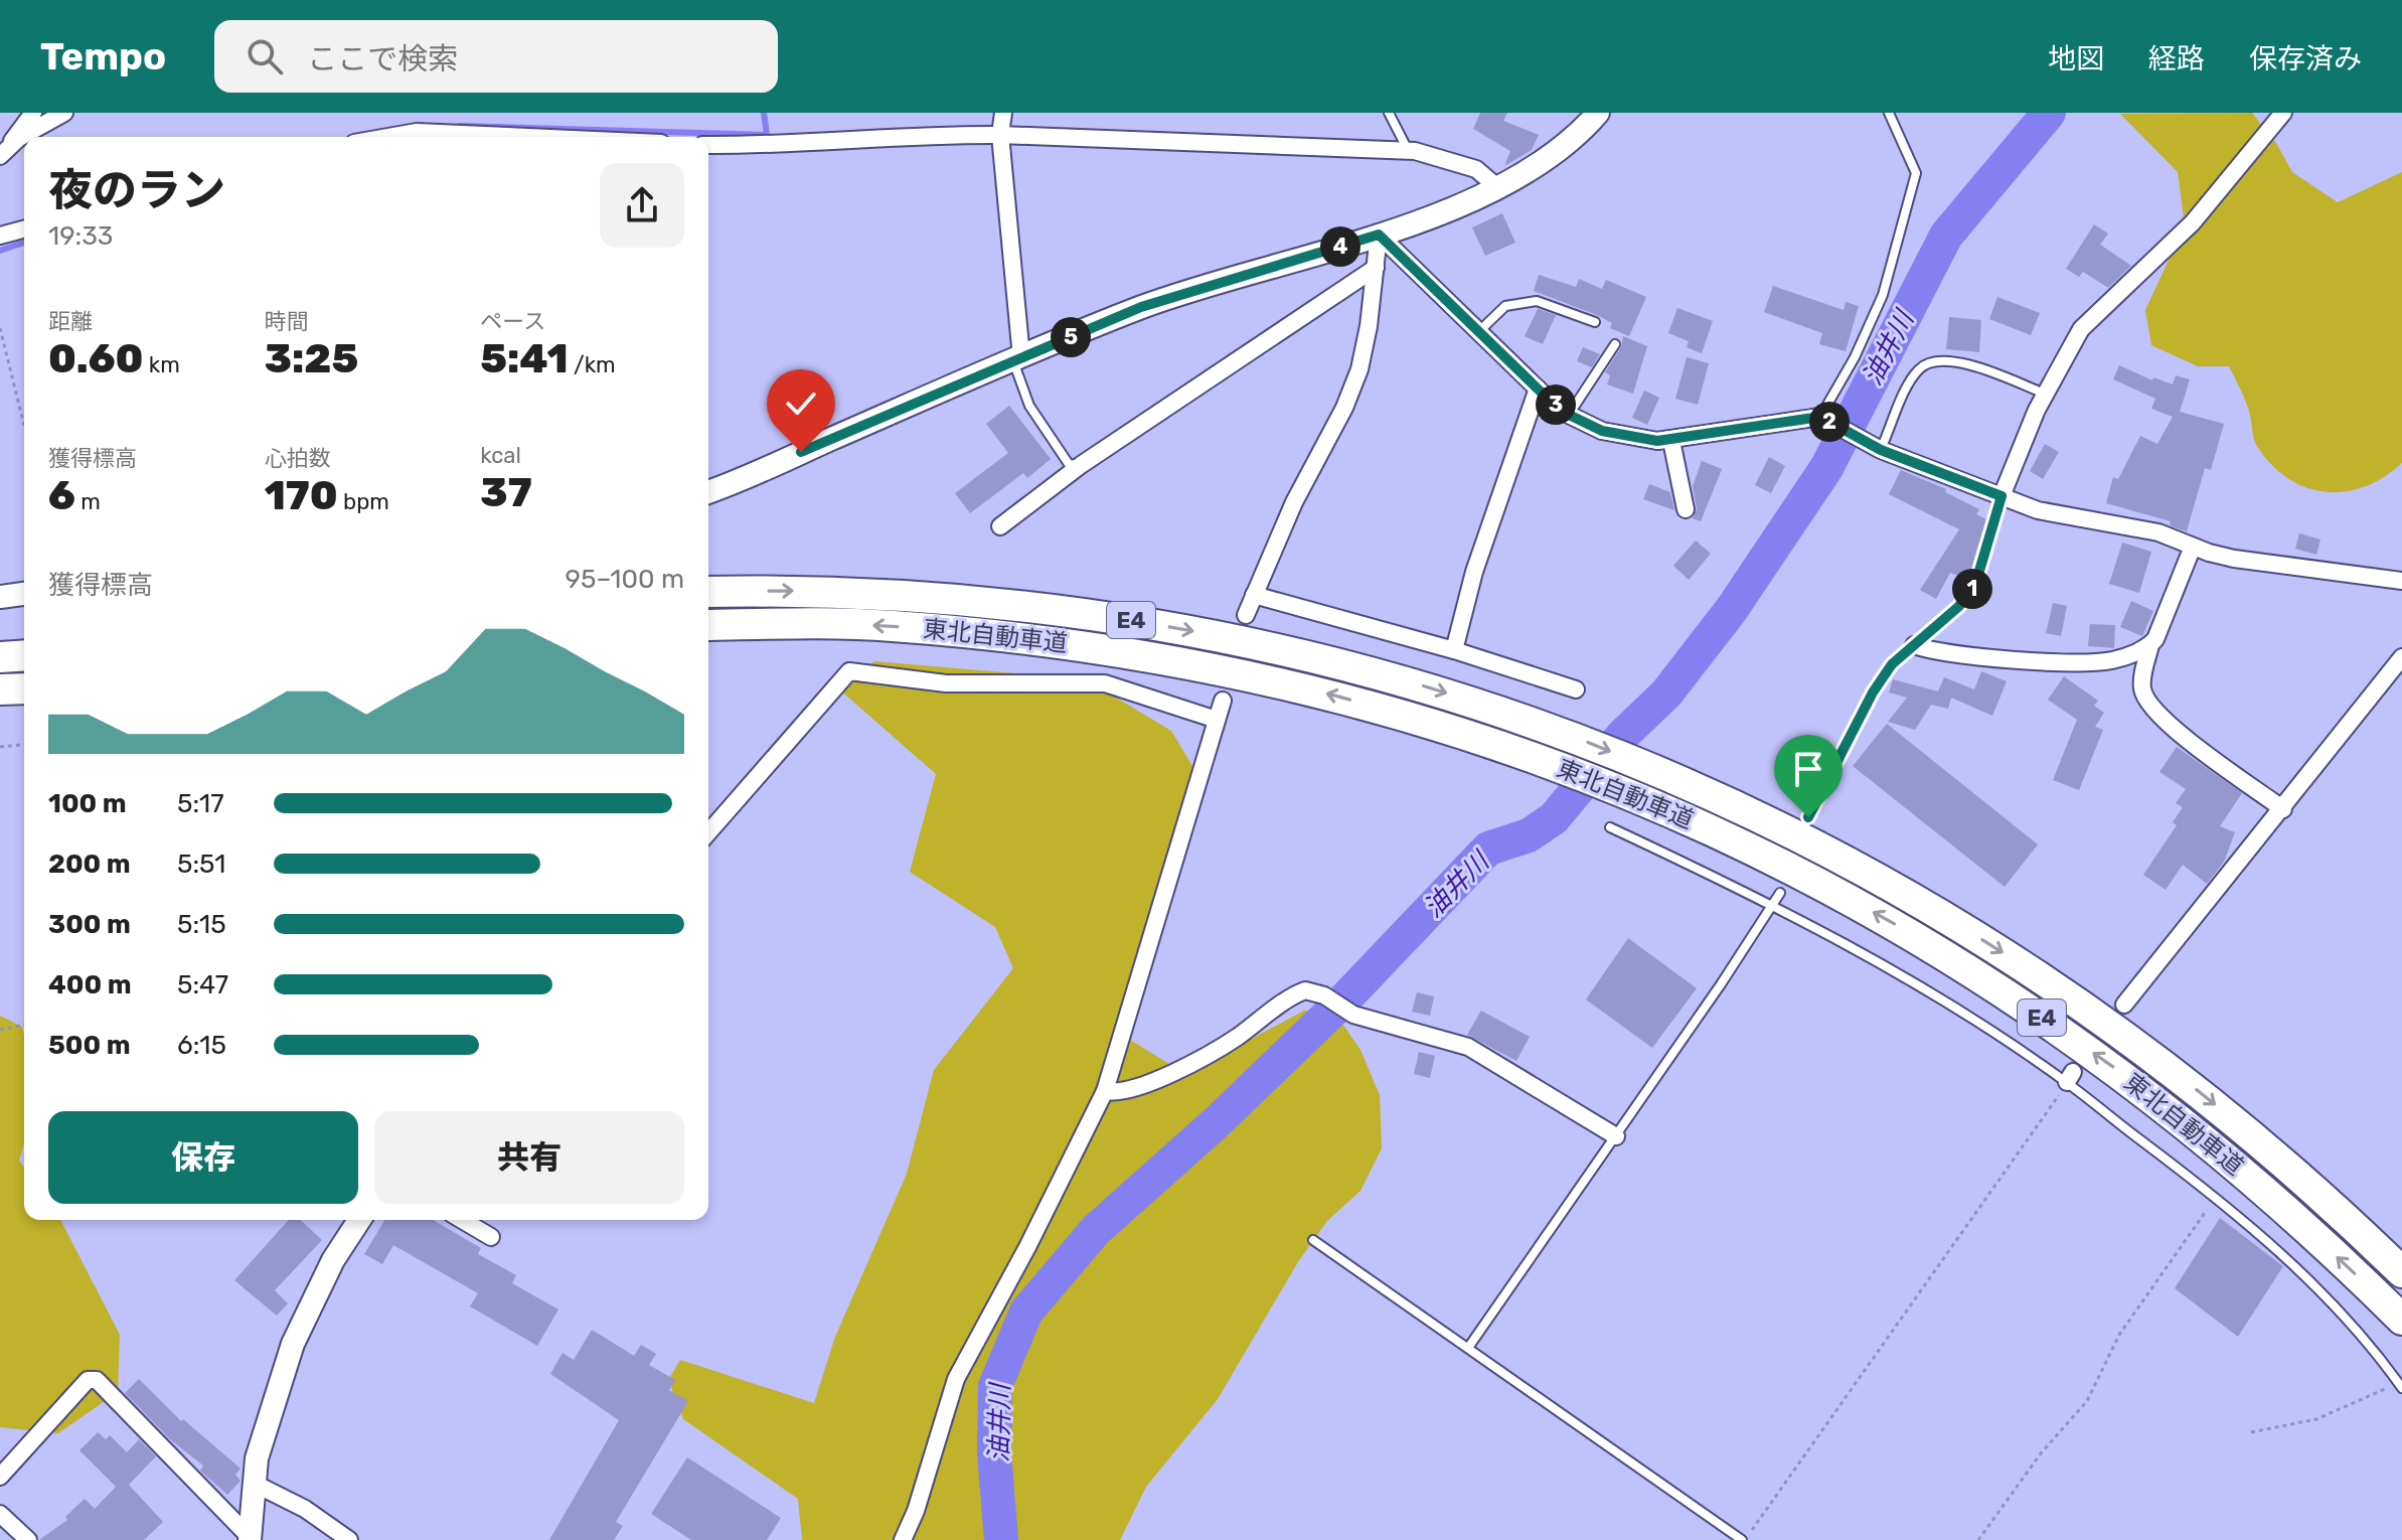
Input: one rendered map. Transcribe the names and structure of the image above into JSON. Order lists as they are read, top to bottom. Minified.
{"streets":{"highway":["E4","東北自動車道"]},"water":["油井川"],"page":{"header":"Tempo","search":"ここで検索","nav":["地図","経路","保存済み"],"heading":["夜のラン","19:33"],"pins":["4","5","3","2","1"],"stats":[["距離","0.60 km"],["時間","3:25"],["ペース","5:41 /km"],["獲得標高","6 m"],["心拍数","170 bpm"],["kcal","37"]],"chart":["獲得標高","95–100 m"],"list":[{"name":"100 m","note":"5:17"},{"name":"200 m","note":"5:51"},{"name":"300 m","note":"5:15"},{"name":"400 m","note":"5:47"},{"name":"500 m","note":"6:15"}],"buttons":["保存","共有"]}}
